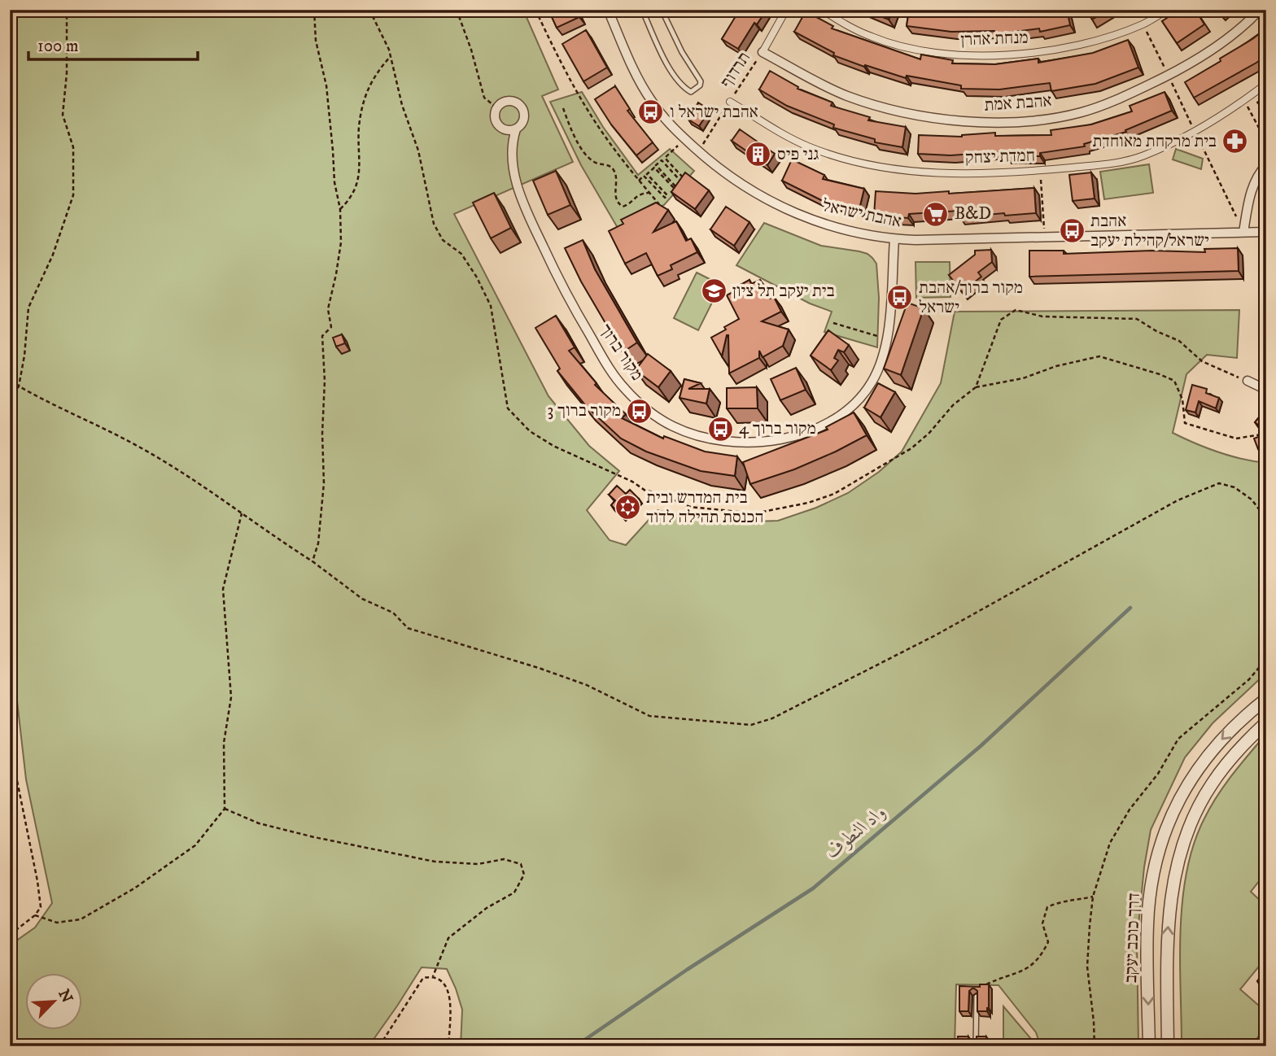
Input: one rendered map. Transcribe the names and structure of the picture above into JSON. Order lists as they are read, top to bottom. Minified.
{"streets":{"street":["מנחת אהרן","אהבת אמת","חמדת יצחק","אהבת ישראל","מקור ברוך","דרך כוכב יעקב"],"path":["תרדוף"]},"crossings":[["תרדוף","אהבת אמת"],["תרדוף","חמדת יצחק"],["תרדוף","אהבת ישראל"],["אהבת ישראל","מקור ברוך"]],"water":["واد النطوف"],"places":{"bus stop":["אהבת ישראל ו","אהבת ישראל/קהילת יעקב","מקור ברוך/אהבת ישראל","מקור ברוך 3","מקור ברוך 4"],"pharmacy":["בית מרקחת מאוחדת"],"building":["גני פיס"],"supermarket":["B&D"],"school or university":["בית יעקב תל ציון"],"synagogue":["בית המדרש ובית הכנסת תהילה לדוד"]},"scale_bar":"100 m","north":"top right"}
